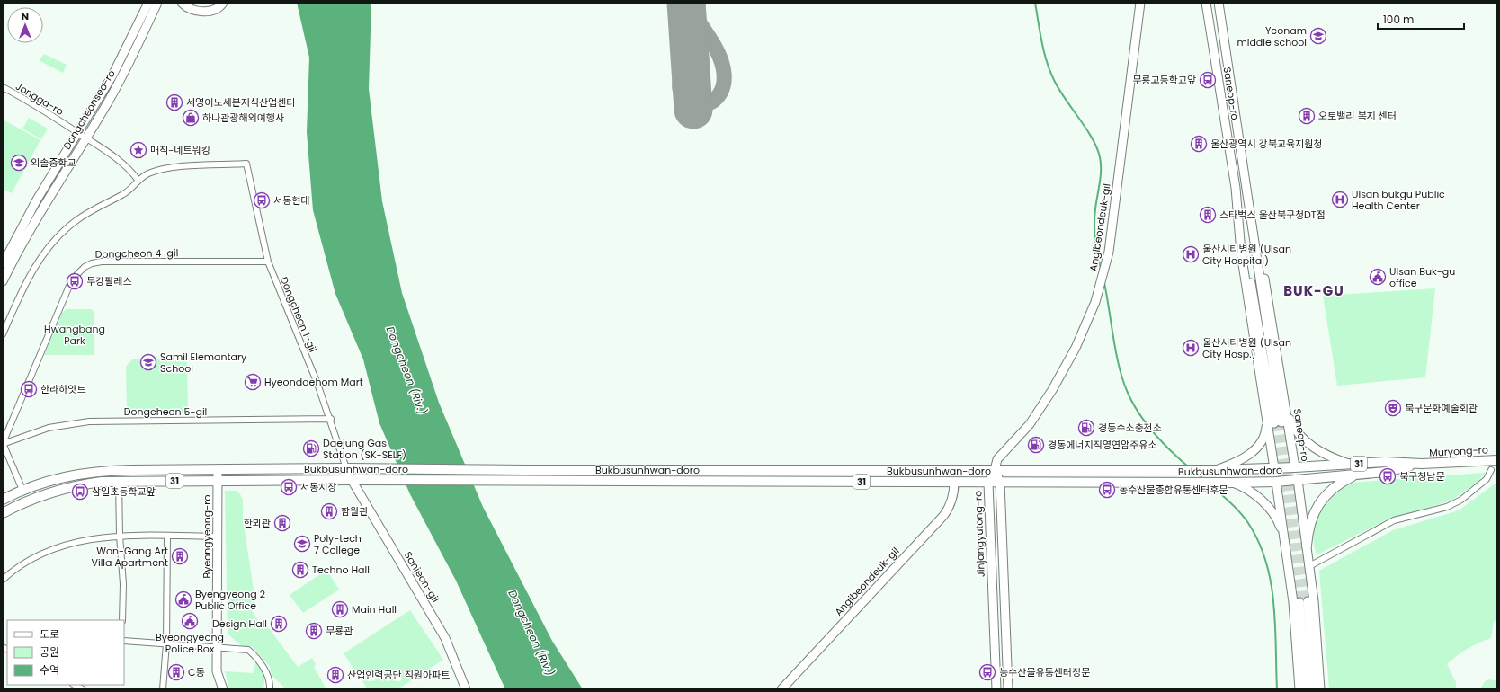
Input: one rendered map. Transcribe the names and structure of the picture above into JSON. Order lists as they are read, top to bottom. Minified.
{"streets":{"main road":["Saneop-ro","Dongcheonseo-ro","Angibeondeuk-gil","Muryong-ro","31","Bukbusunhwan-doro","Jinjangyutong-ro","Byeongyeong-ro","Sanjeon-gil"],"street":["Jongga-ro","Dongcheon 4-gil","Dongcheon 1-gil","Dongcheon 5-gil"]},"crossings":[["Saneop-ro","Muryong-ro"],["Saneop-ro","Bukbusunhwan-doro"],["Jongga-ro","Dongcheonseo-ro"],["Jongga-ro","Dongcheon 1-gil"],["Angibeondeuk-gil","Bukbusunhwan-doro"],["Angibeondeuk-gil","Jinjangyutong-ro"],["Dongcheon 4-gil","Dongcheon 1-gil"],["Dongcheon 4-gil","Dongcheon 5-gil"],["Dongcheon 1-gil","Dongcheon 5-gil"],["Dongcheon 1-gil","Bukbusunhwan-doro"],["Dongcheon 1-gil","Sanjeon-gil"],["Muryong-ro","Bukbusunhwan-doro"],["Bukbusunhwan-doro","Jinjangyutong-ro"],["Bukbusunhwan-doro","Byeongyeong-ro"],["Bukbusunhwan-doro","Sanjeon-gil"]],"districts":["BUK-GU"],"water":["Dongcheon (Riv.)"],"parks":["Hwangbang Park"],"places":{"school or university":["Yeonam middle school","외솔중학교","Samil Elemantary School","Poly-tech 7 College"],"bus stop":["무룡고등학교앞","서동현대","두강팔레스","한라하얏트","북구청남문","서동시장","농수산물종합유통센터후문","삼일초등학교앞","농수산물유통센터정문"],"building":["세영이노세븐지식산업센터","오토밸리 복지 센터","울산광역시 강북교육지원청","스타벅스 울산북구청DT점","함월관","한뫼관","Won-Gang Art Villa Apartment","Techno Hall","Main Hall","Design Hall","무룡관","C동","산업인력공단 직원아파트"],"shop":["하나관광해외여행사"],"place":["매직-네트워킹"],"hospital":["Ulsan bukgu Public Health Center","울산시티병원 (Ulsan City Hospital)","울산시티병원 (Ulsan City Hosp.)"],"public building":["Ulsan Buk-gu office","Byengyeong 2 Public Office","Byeongyeong Police Box"],"supermarket":["Hyeondaehom Mart"],"theatre":["북구문화예술회관"],"fuel station":["경동수소충전소","경동에너지직영연암주유소","Daejung Gas Station (SK-SELF)"]},"legend":["도로","공원","수역"],"scale_bar":"100 m","north":"top"}
